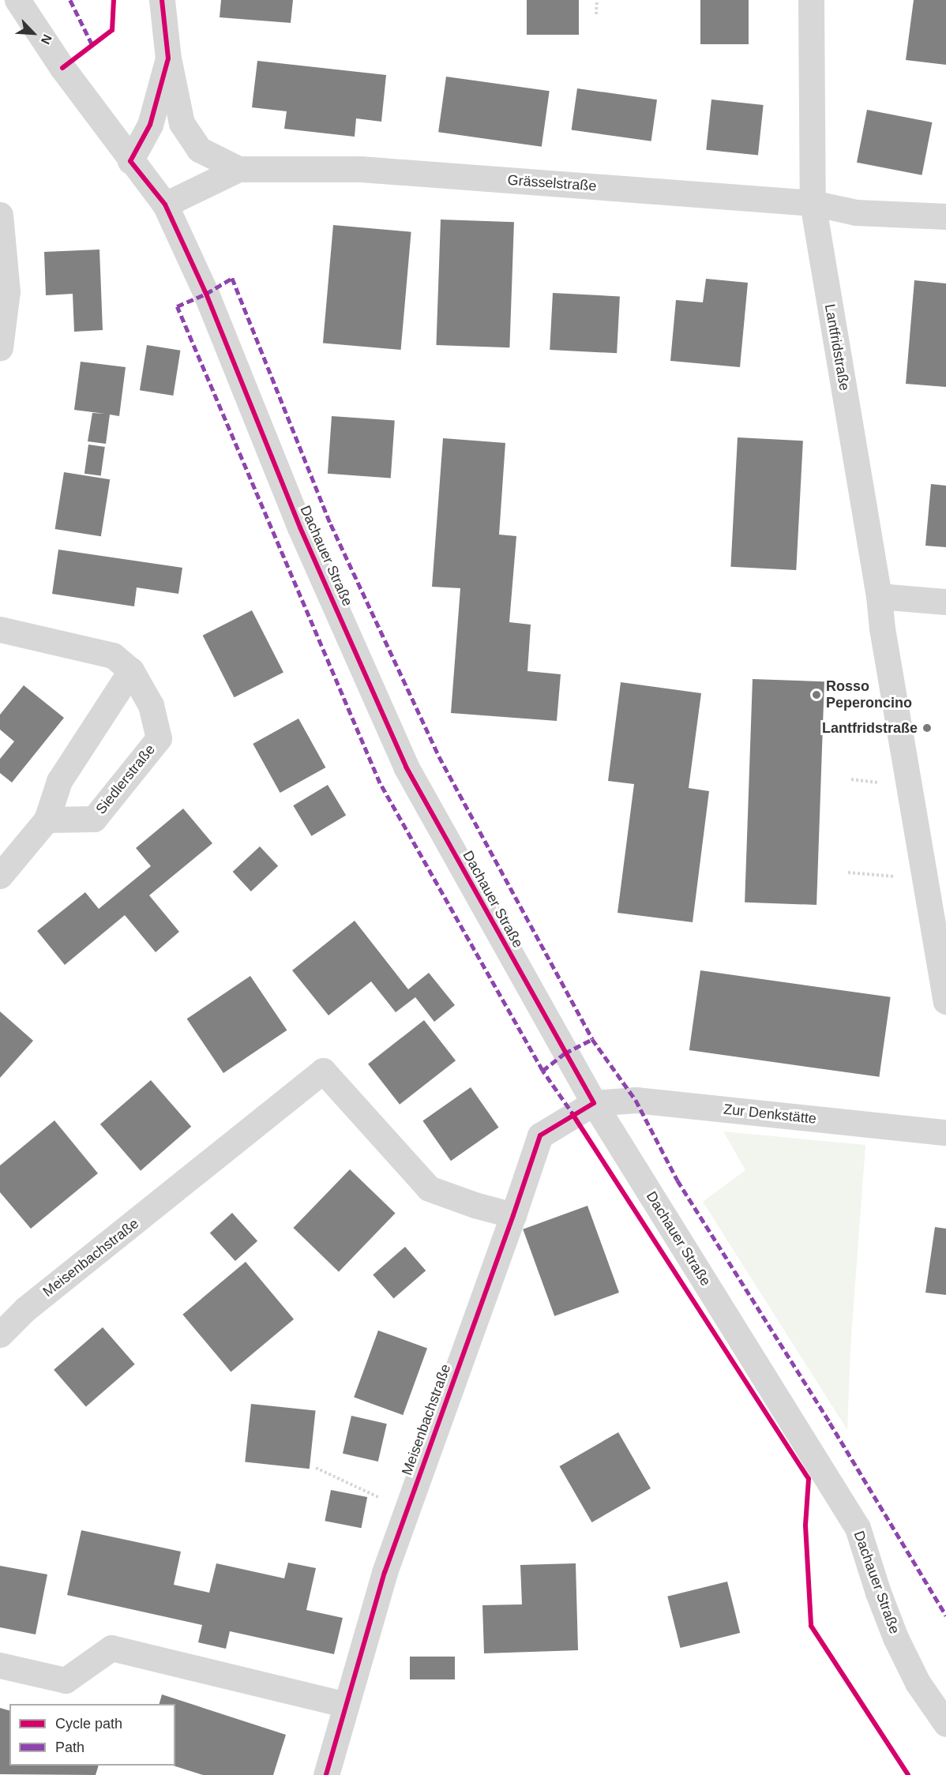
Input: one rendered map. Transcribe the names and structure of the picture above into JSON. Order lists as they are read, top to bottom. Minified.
{"streets":{"street":["Grässelstraße","Lantfridstraße","Dachauer Straße","Siedlerstraße","Zur Denkstätte","Meisenbachstraße"]},"crossings":[["Grässelstraße","Lantfridstraße"],["Grässelstraße","Dachauer Straße"],["Dachauer Straße","Zur Denkstätte"],["Dachauer Straße","Meisenbachstraße"],["Zur Denkstätte","Meisenbachstraße"]],"places":["Rosso Peperoncino","Lantfridstraße"],"legend":["Cycle path","Path"],"north":"bottom right"}
